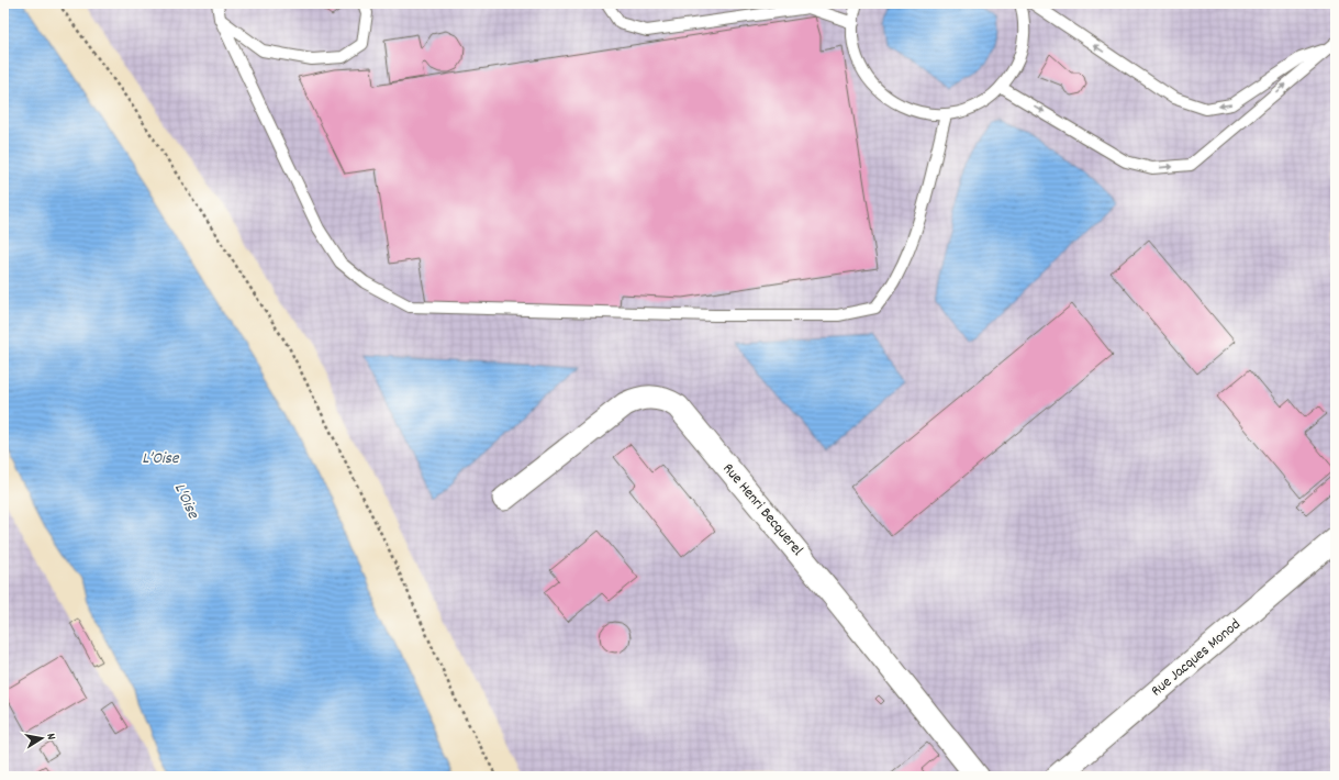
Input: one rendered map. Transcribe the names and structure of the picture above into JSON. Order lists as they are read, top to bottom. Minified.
{"streets":{"street":["Rue Henri Becquerel","Rue Jacques Monod"]},"water":["L’Oise","L'Oise"],"north":"right"}
